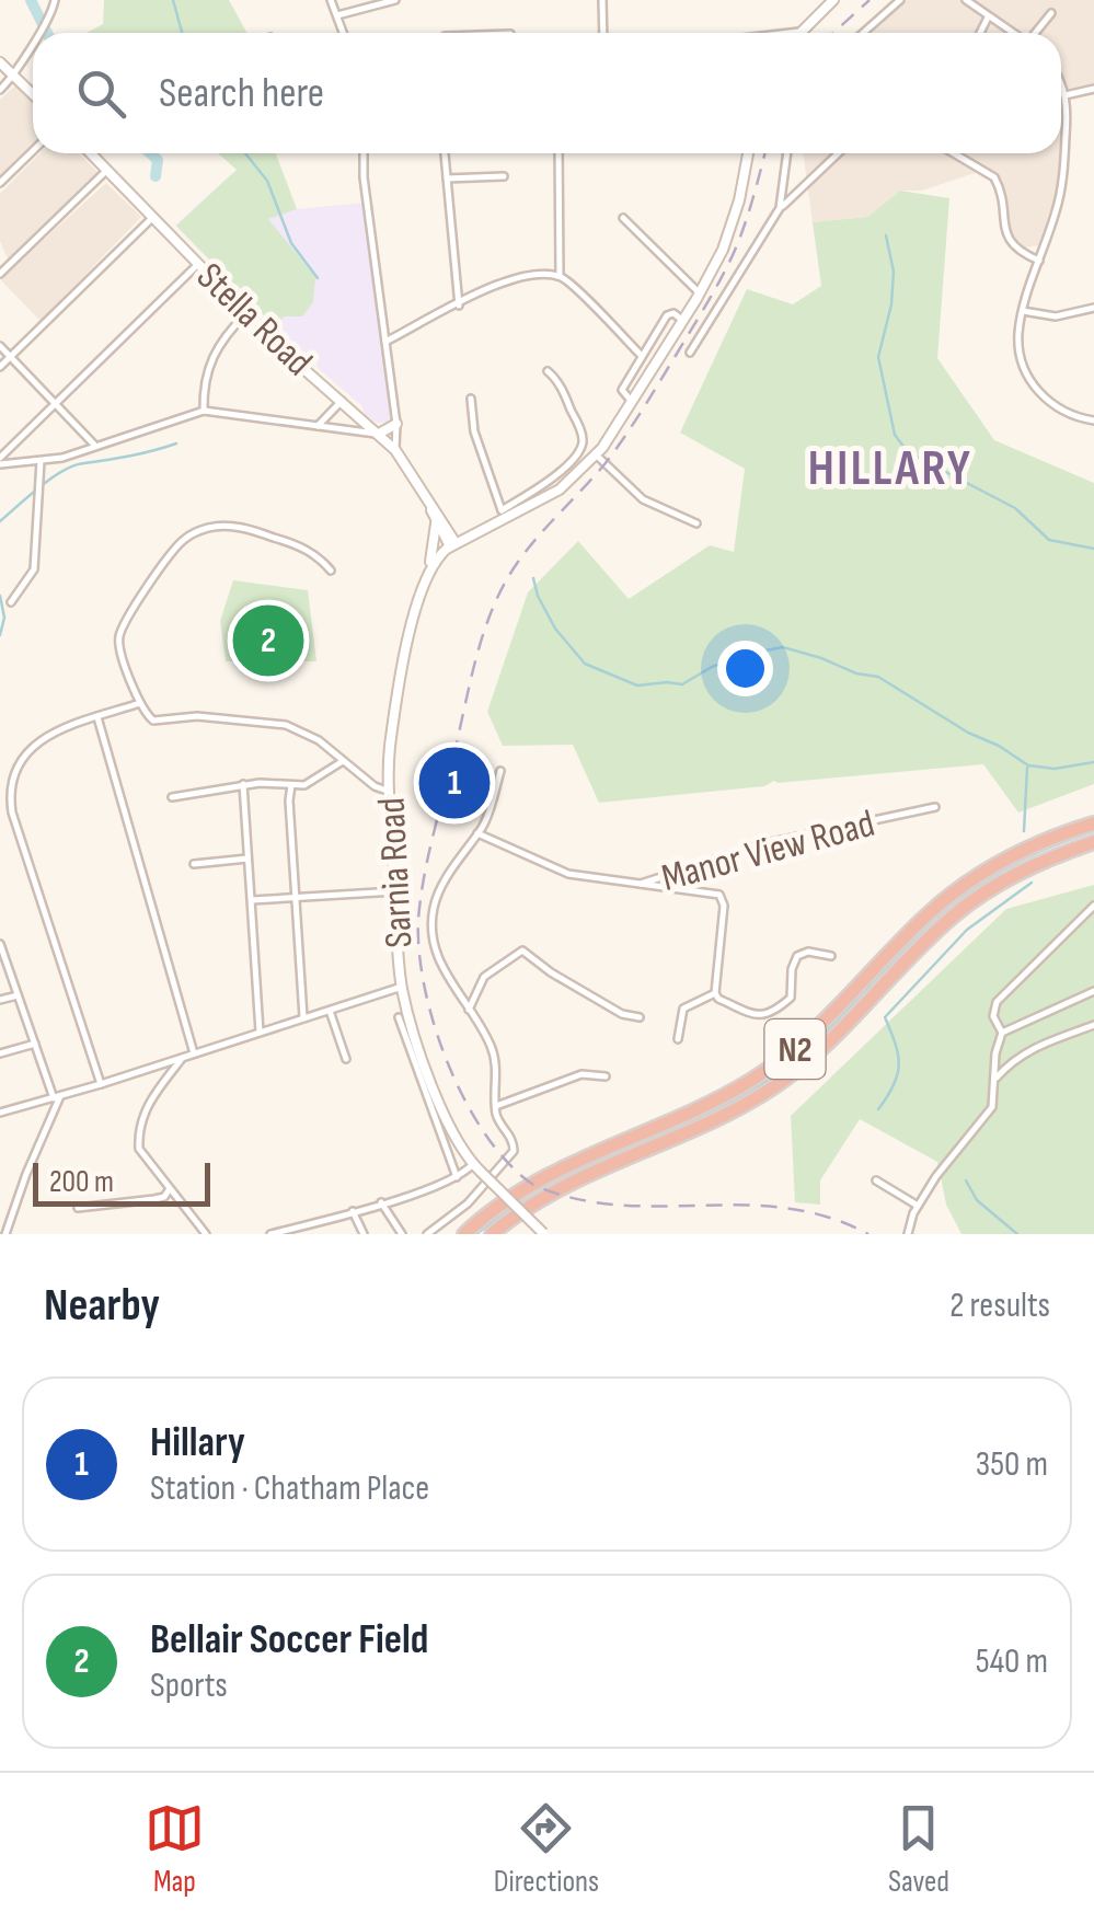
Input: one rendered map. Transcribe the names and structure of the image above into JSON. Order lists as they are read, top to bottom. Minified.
{"streets":{"highway":["N2"],"main road":["Stella Road","Sarnia Road"],"street":["Manor View Road"]},"crossings":[["Stella Road","Sarnia Road"]],"districts":["HILLARY"],"scale_bar":"200 m","page":{"search":"Search here","pins":["2","1"],"scale":"200 m","heading":["Nearby","2 results"],"list":[{"mark":"1","name":"Hillary","note":"Station · Chatham Place","value":"350 m"},{"mark":"2","name":"Bellair Soccer Field","note":"Sports","value":"540 m"}],"nav":["Map","Directions","Saved"]}}
